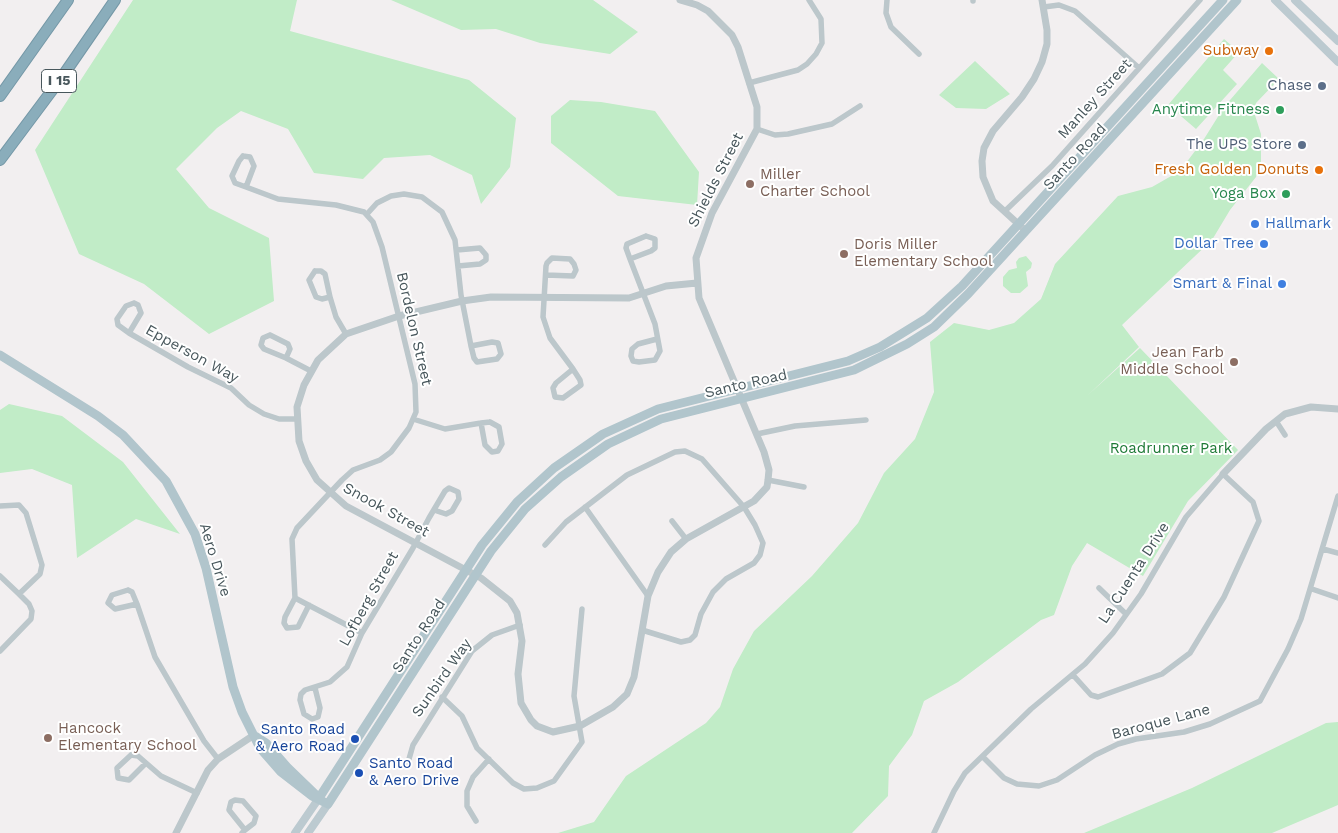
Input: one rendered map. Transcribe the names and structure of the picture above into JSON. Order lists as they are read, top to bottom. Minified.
{"streets":{"highway":["I 15"],"main road":["Santo Road","Aero Drive"],"street":["Manley Street","Shields Street","Bordelon Street","Epperson Way","Snook Street","La Cuenta Drive","Lofberg Street","Sunbird Way","Baroque Lane"]},"crossings":[["Santo Road","Shields Street"],["Santo Road","Snook Street"],["Santo Road","Aero Drive"],["Shields Street","Snook Street"],["Bordelon Street","Snook Street"],["Epperson Way","Snook Street"],["Snook Street","Lofberg Street"],["Snook Street","Sunbird Way"],["La Cuenta Drive","Baroque Lane"]],"parks":["Roadrunner Park"],"places":["Subway","Chase","Anytime Fitness","The UPS Store","Fresh Golden Donuts","Miller Charter School","Yoga Box","Hallmark","Dollar Tree","Doris Miller Elementary School","Smart & Final","Jean Farb Middle School","Hancock Elementary School","Santo Road & Aero Road","Santo Road & Aero Drive"]}
